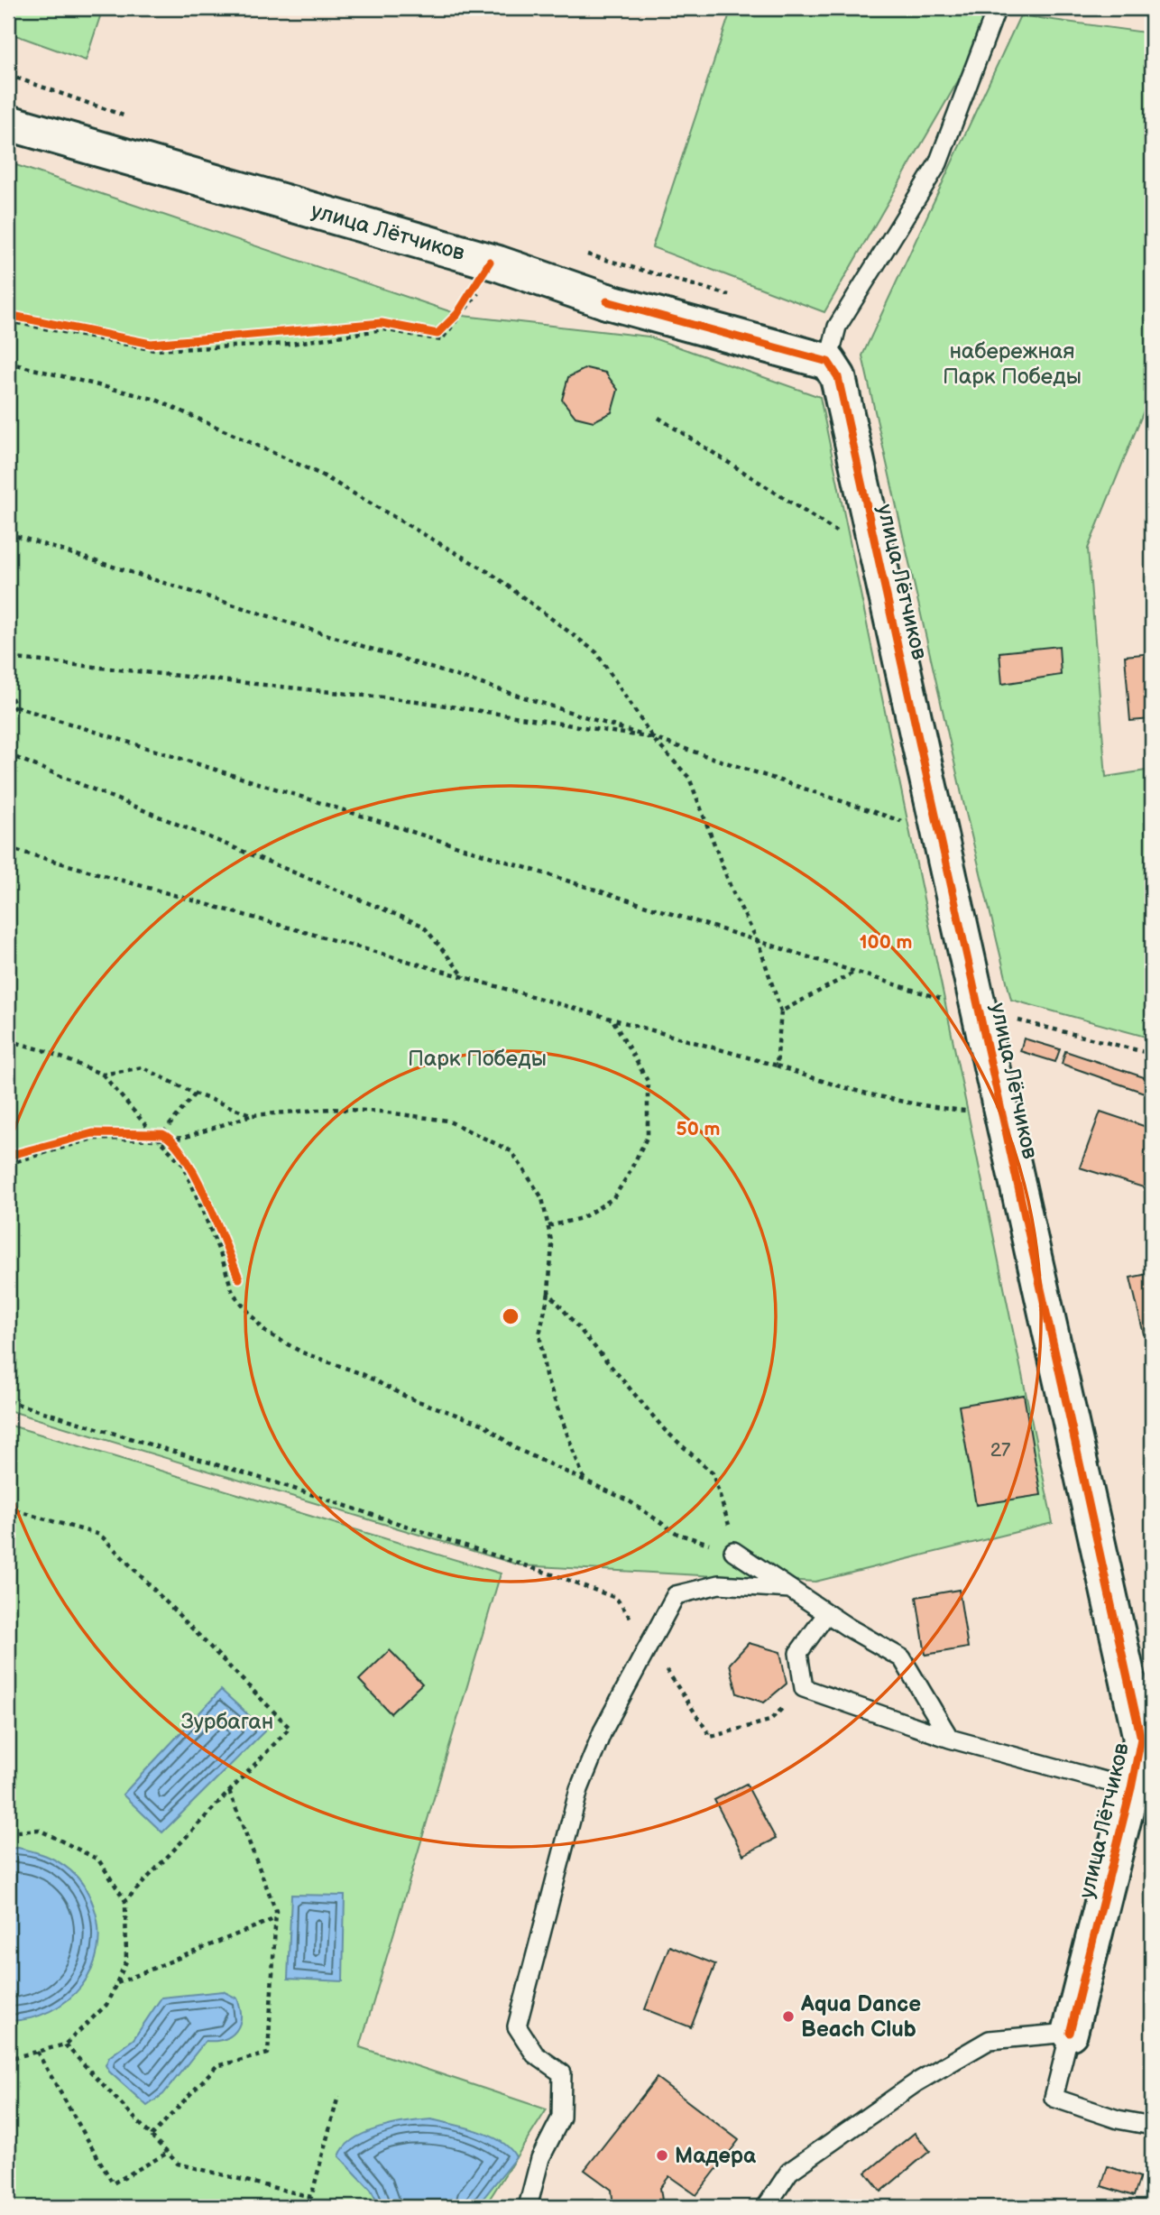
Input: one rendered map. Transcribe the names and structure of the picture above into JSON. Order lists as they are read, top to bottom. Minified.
{"streets":{"street":["улица Лётчиков"]},"parks":["набережная Парк Победы","Парк Победы","Зурбаган"],"places":["Aqua Dance Beach Club","Мадера"],"house_numbers":["27"],"rings":["100 m","50 m"]}
